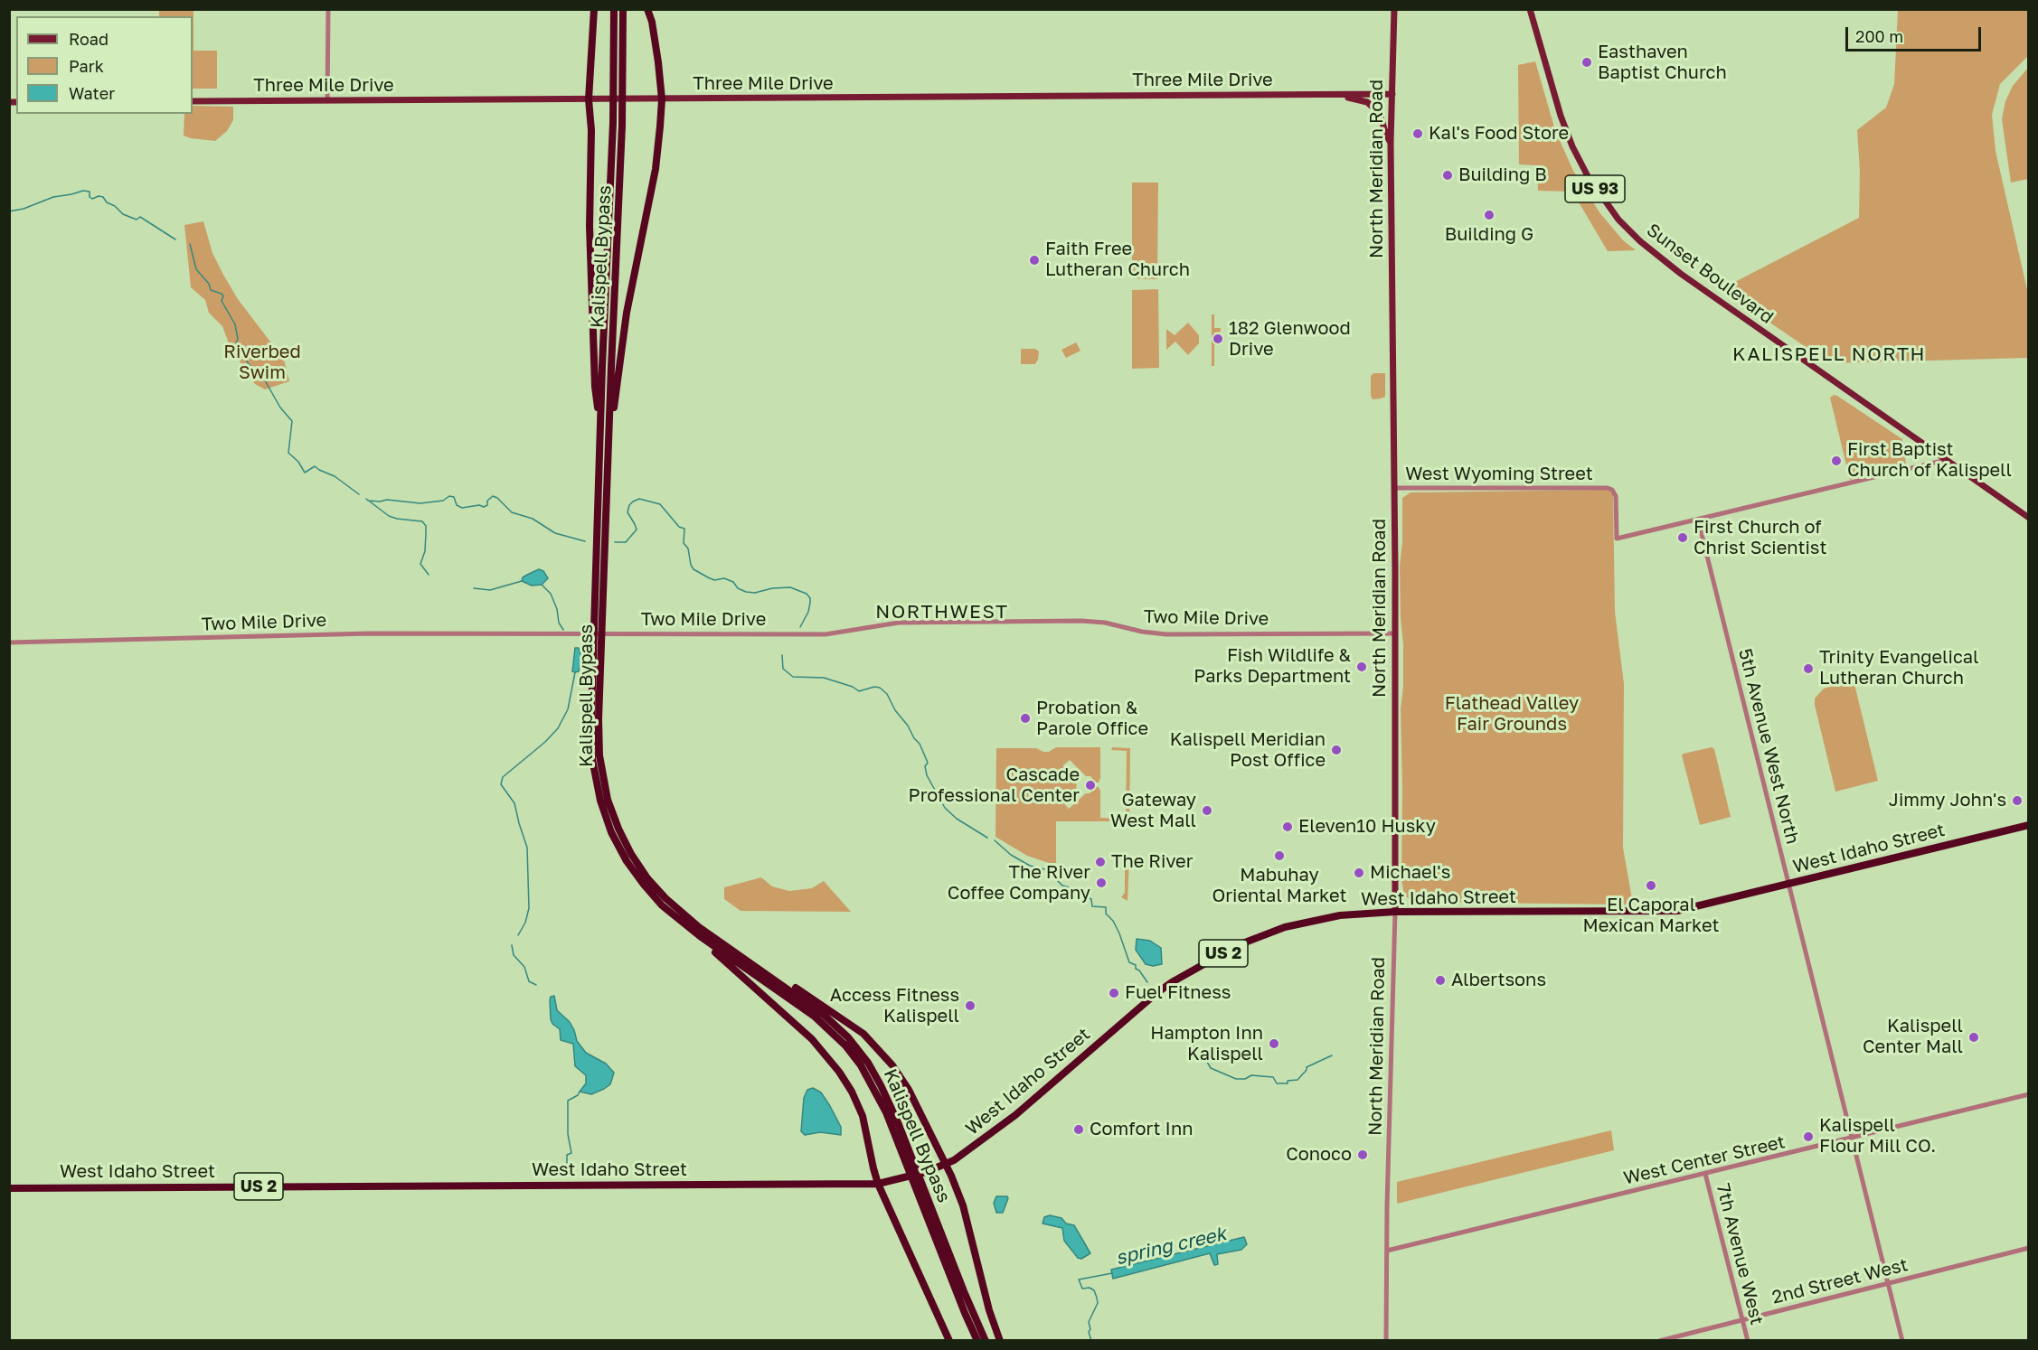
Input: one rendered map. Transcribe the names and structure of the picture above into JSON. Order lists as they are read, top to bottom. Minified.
{"streets":{"highway":["Kalispell Bypass","West Idaho Street","US 2"],"main road":["Three Mile Drive","North Meridian Road","US 93","Sunset Boulevard"],"street":["West Wyoming Street","Two Mile Drive","5th Avenue West North","West Center Street","7th Avenue West","2nd Street West"]},"crossings":[["Three Mile Drive","North Meridian Road"],["North Meridian Road","West Wyoming Street"],["North Meridian Road","Two Mile Drive"],["North Meridian Road","West Idaho Street"],["North Meridian Road","West Center Street"],["West Wyoming Street","5th Avenue West North"],["5th Avenue West North","West Idaho Street"],["5th Avenue West North","West Center Street"],["5th Avenue West North","2nd Street West"],["West Center Street","7th Avenue West"],["7th Avenue West","2nd Street West"]],"districts":["KALISPELL NORTH","NORTHWEST"],"water":["spring creek"],"parks":["Riverbed Swim","Flathead Valley Fair Grounds"],"places":["Easthaven Baptist Church","Kal's Food Store","Building B","Building G","Faith Free Lutheran Church","182 Glenwood Drive","First Baptist Church of Kalispell","First Church of Christ Scientist","Fish Wildlife & Parks Department","Trinity Evangelical Lutheran Church","Probation & Parole Office","Kalispell Meridian Post Office","Cascade Professional Center","Jimmy John's","Gateway West Mall","Eleven10 Husky","Mabuhay Oriental Market","The River","Michael's","The River Coffee Company","El Caporal Mexican Market","Albertsons","Fuel Fitness","Access Fitness Kalispell","Kalispell Center Mall","Hampton Inn Kalispell","Comfort Inn","Kalispell Flour Mill CO.","Conoco"],"legend":["Road","Park","Water"],"scale_bar":"200 m"}
